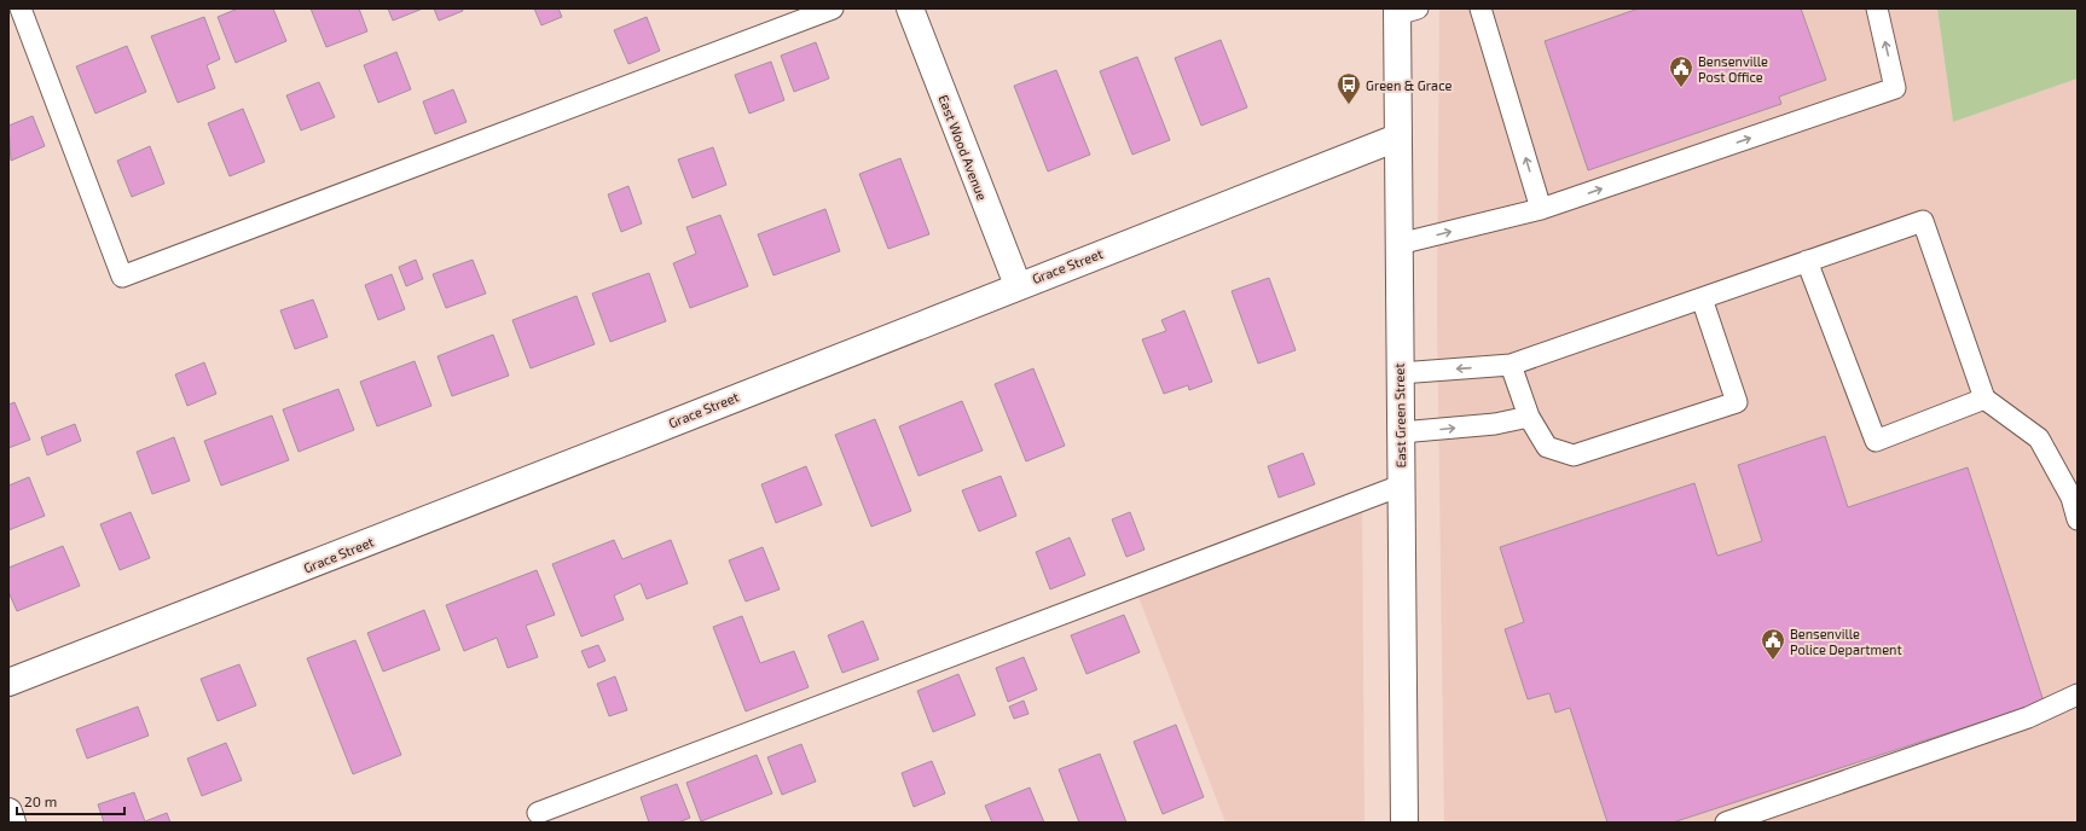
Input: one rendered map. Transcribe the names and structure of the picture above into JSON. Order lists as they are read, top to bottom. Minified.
{"streets":{"street":["East Wood Avenue","Grace Street","East Green Street"]},"crossings":[["East Wood Avenue","Grace Street"],["Grace Street","East Green Street"]],"places":{"public building":["Bensenville Post Office","Bensenville Police Department"],"bus stop":["Green & Grace"]},"scale_bar":"20 m"}
